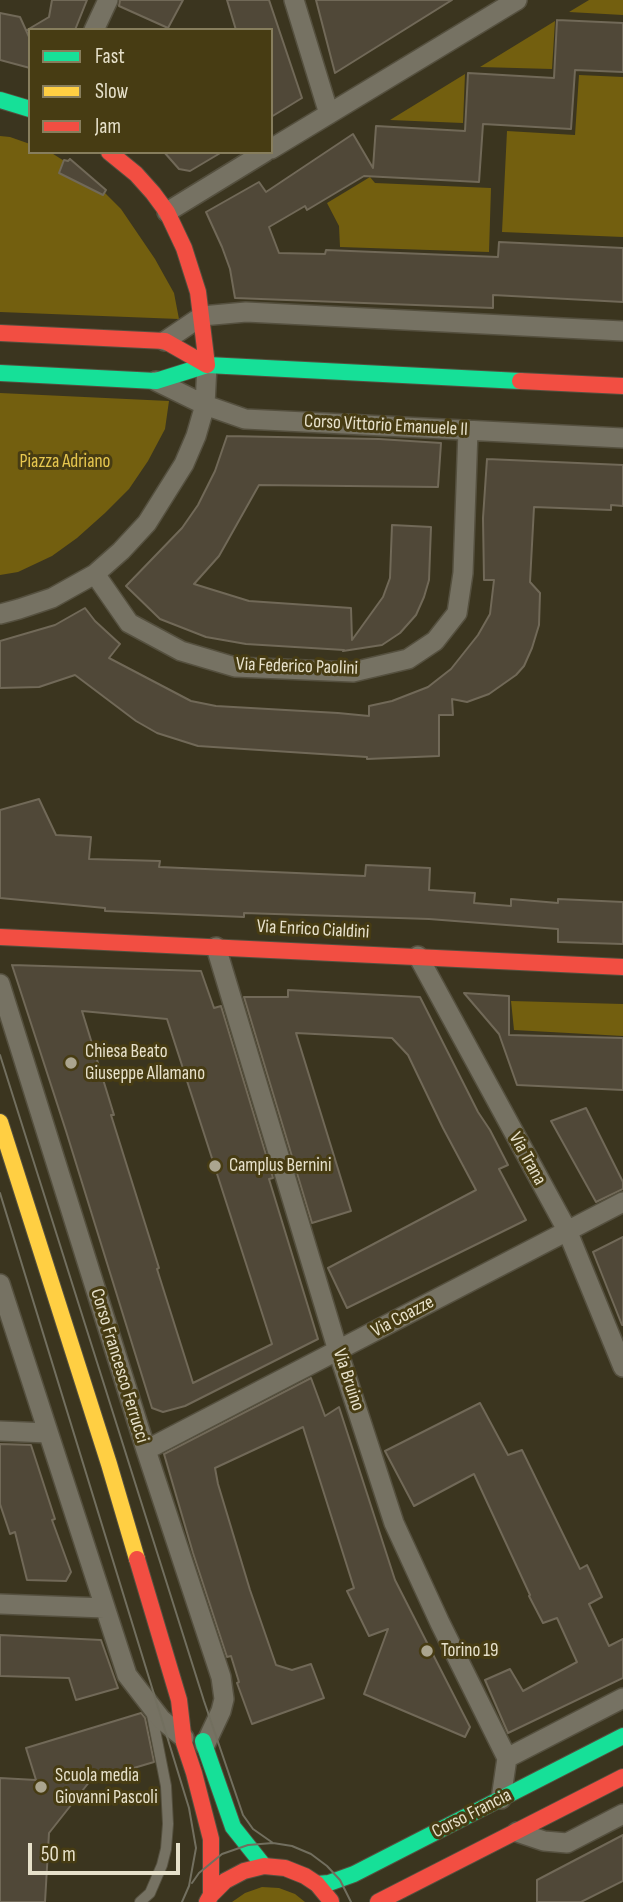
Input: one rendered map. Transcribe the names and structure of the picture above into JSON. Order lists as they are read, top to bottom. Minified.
{"streets":{"main road":["Corso Vittorio Emanuele II","Via Enrico Cialdini","Corso Francesco Ferrucci","Corso Francia"],"street":["Via Federico Paolini","Via Trana","Via Coazze","Via Bruino"]},"crossings":[["Corso Vittorio Emanuele II","Via Federico Paolini"],["Via Enrico Cialdini","Via Trana"],["Via Enrico Cialdini","Via Bruino"],["Via Trana","Via Coazze"],["Via Coazze","Corso Francesco Ferrucci"],["Via Coazze","Via Bruino"],["Via Bruino","Corso Francia"]],"parks":["Piazza Adriano"],"places":["Chiesa Beato Giuseppe Allamano","Camplus Bernini","Torino 19","Scuola media Giovanni Pascoli"],"legend":["Fast","Slow","Jam"],"scale_bar":"50 m"}
